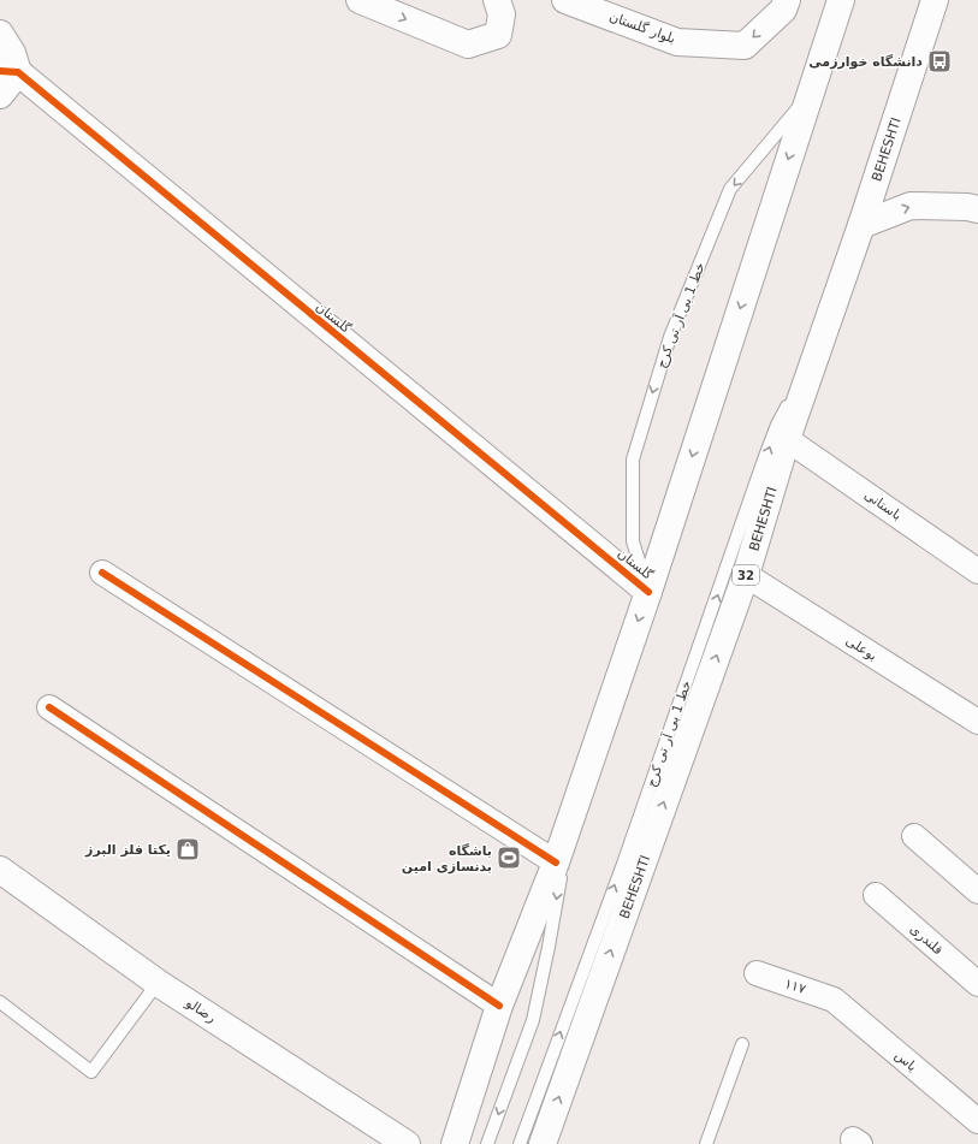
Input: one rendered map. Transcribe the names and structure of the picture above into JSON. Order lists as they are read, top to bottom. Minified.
{"streets":{"main road":["بلوار گلستان","BEHESHTI","گلستان","32","رضالو"],"street":["باستانی","بوعلی","قلندری","۱۱۷","یاس"],"lane":["خط 1 بی آر تی کرج"]},"crossings":[["BEHESHTI","خط 1 بی آر تی کرج"],["BEHESHTI","باستانی"],["BEHESHTI","بوعلی"],["خط 1 بی آر تی کرج","گلستان"],["۱۱۷","یاس"]],"one_way":["بلوار گلستان"],"places":{"bus stop":["دانشگاه خوارزمی"],"shop":["یکتا فلز البرز"],"sports":["باشگاه بدنسازی امین"]}}
